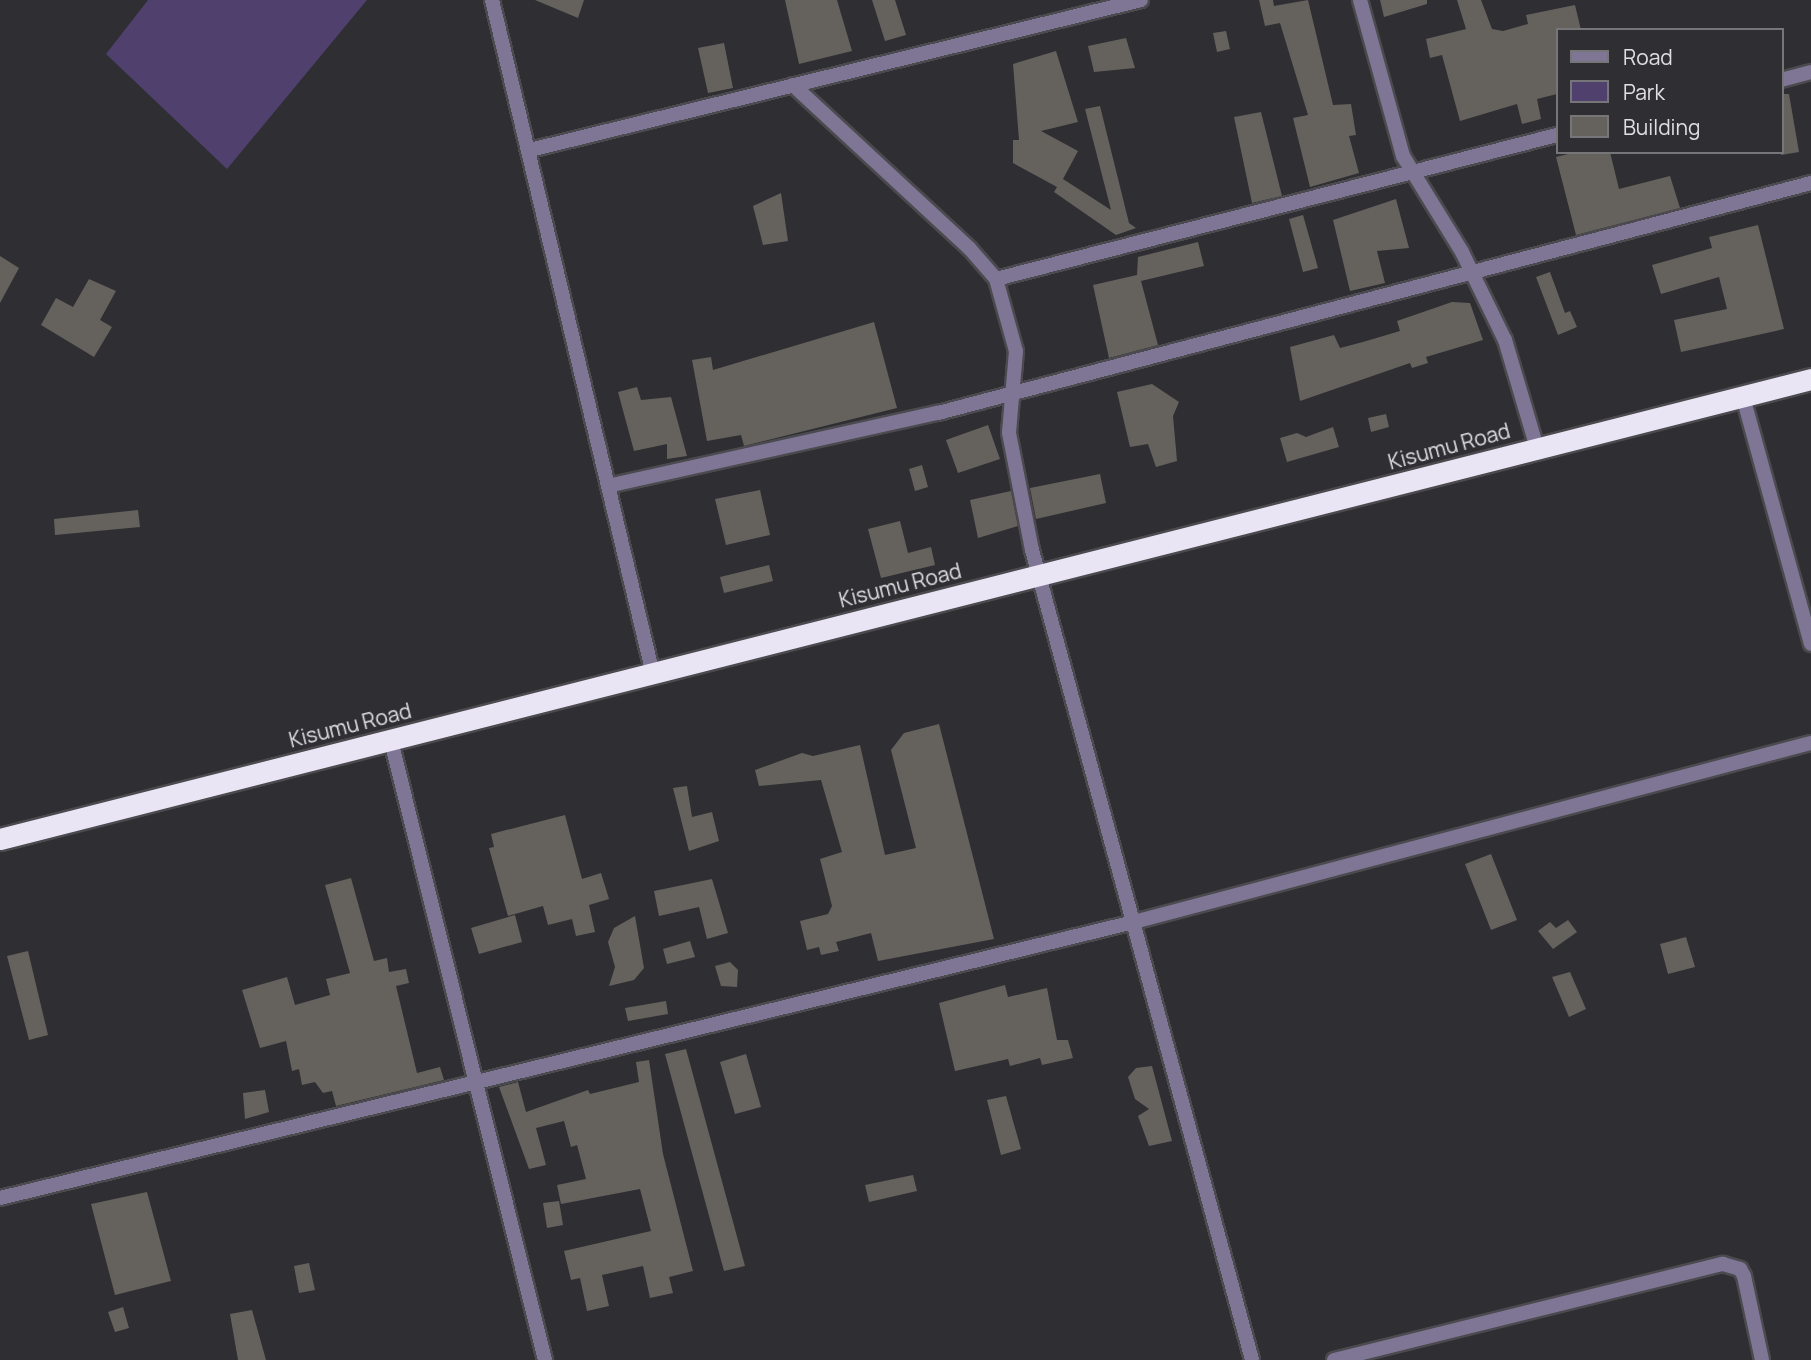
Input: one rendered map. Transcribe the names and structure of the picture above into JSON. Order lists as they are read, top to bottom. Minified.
{"streets":{"highway":["Kisumu Road"]},"legend":["Road","Park","Building"]}
